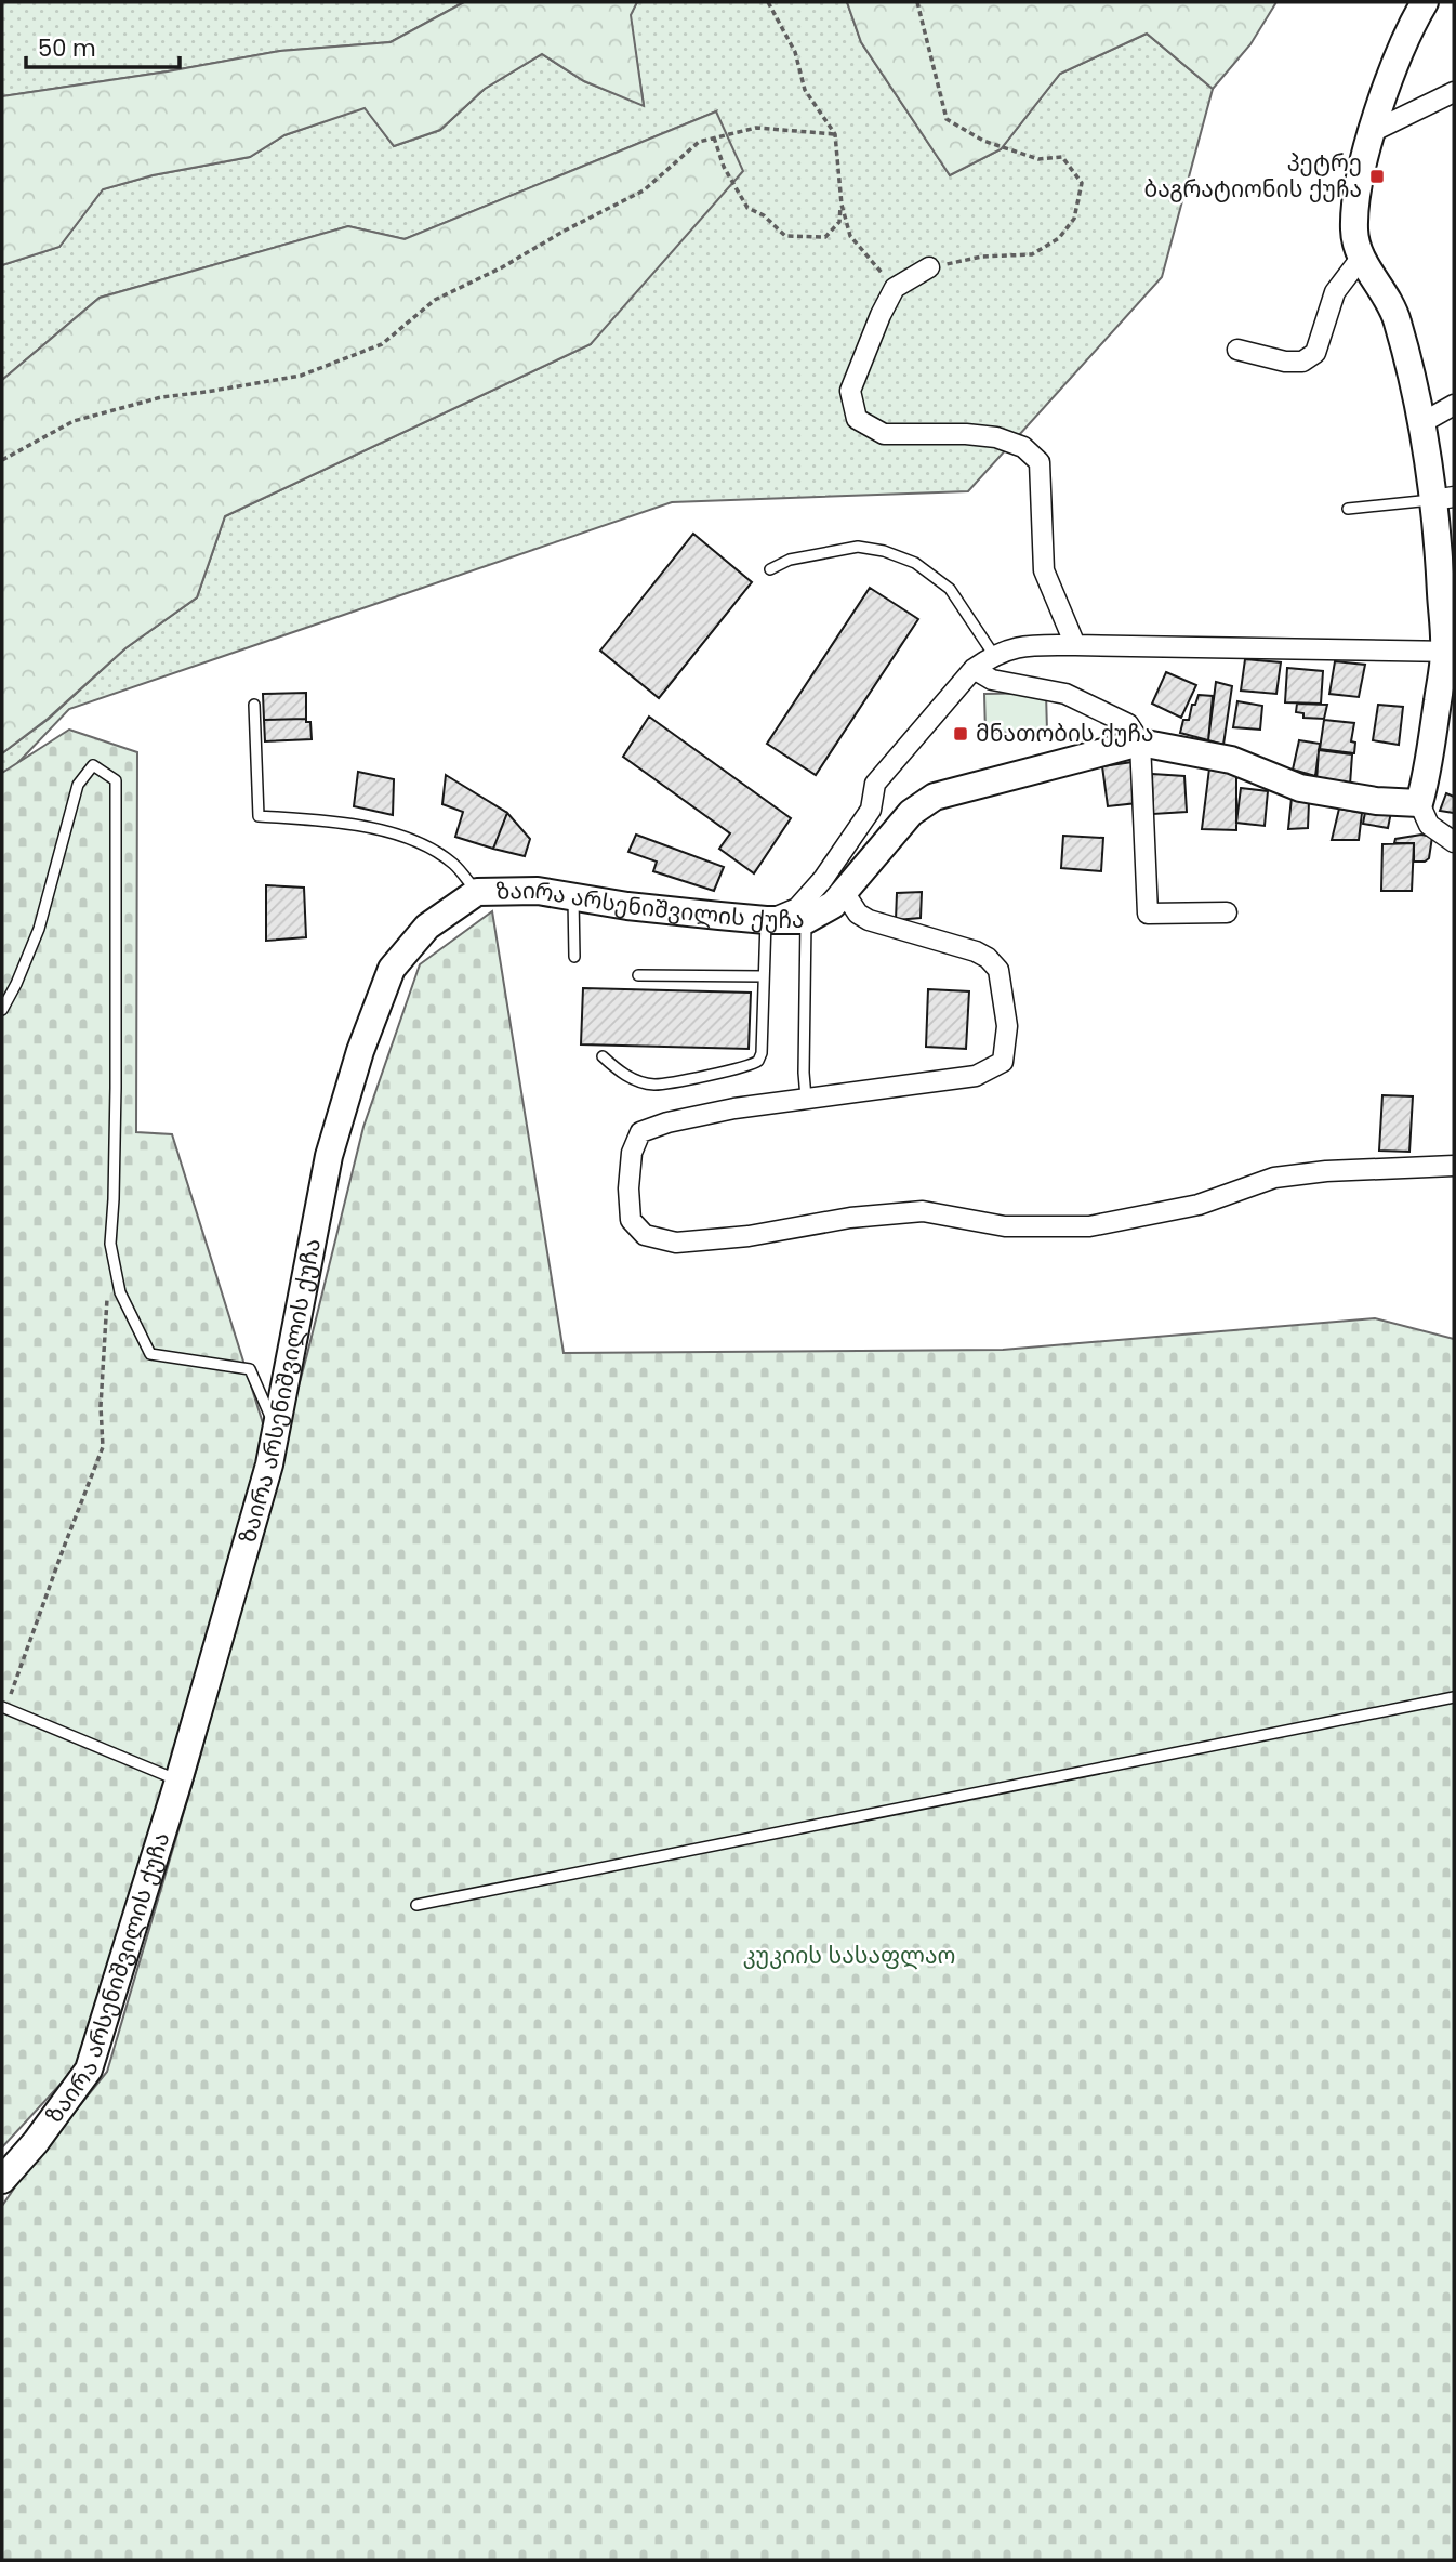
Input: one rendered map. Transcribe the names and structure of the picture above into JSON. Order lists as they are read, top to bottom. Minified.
{"streets":{"street":["ზაირა არსენიშვილის ქუჩა"]},"parks":["კუკიის სასაფლაო"],"places":{"transit":["პეტრე ბაგრატიონის ქუჩა","მნათობის ქუჩა"]},"scale_bar":"50 m"}
